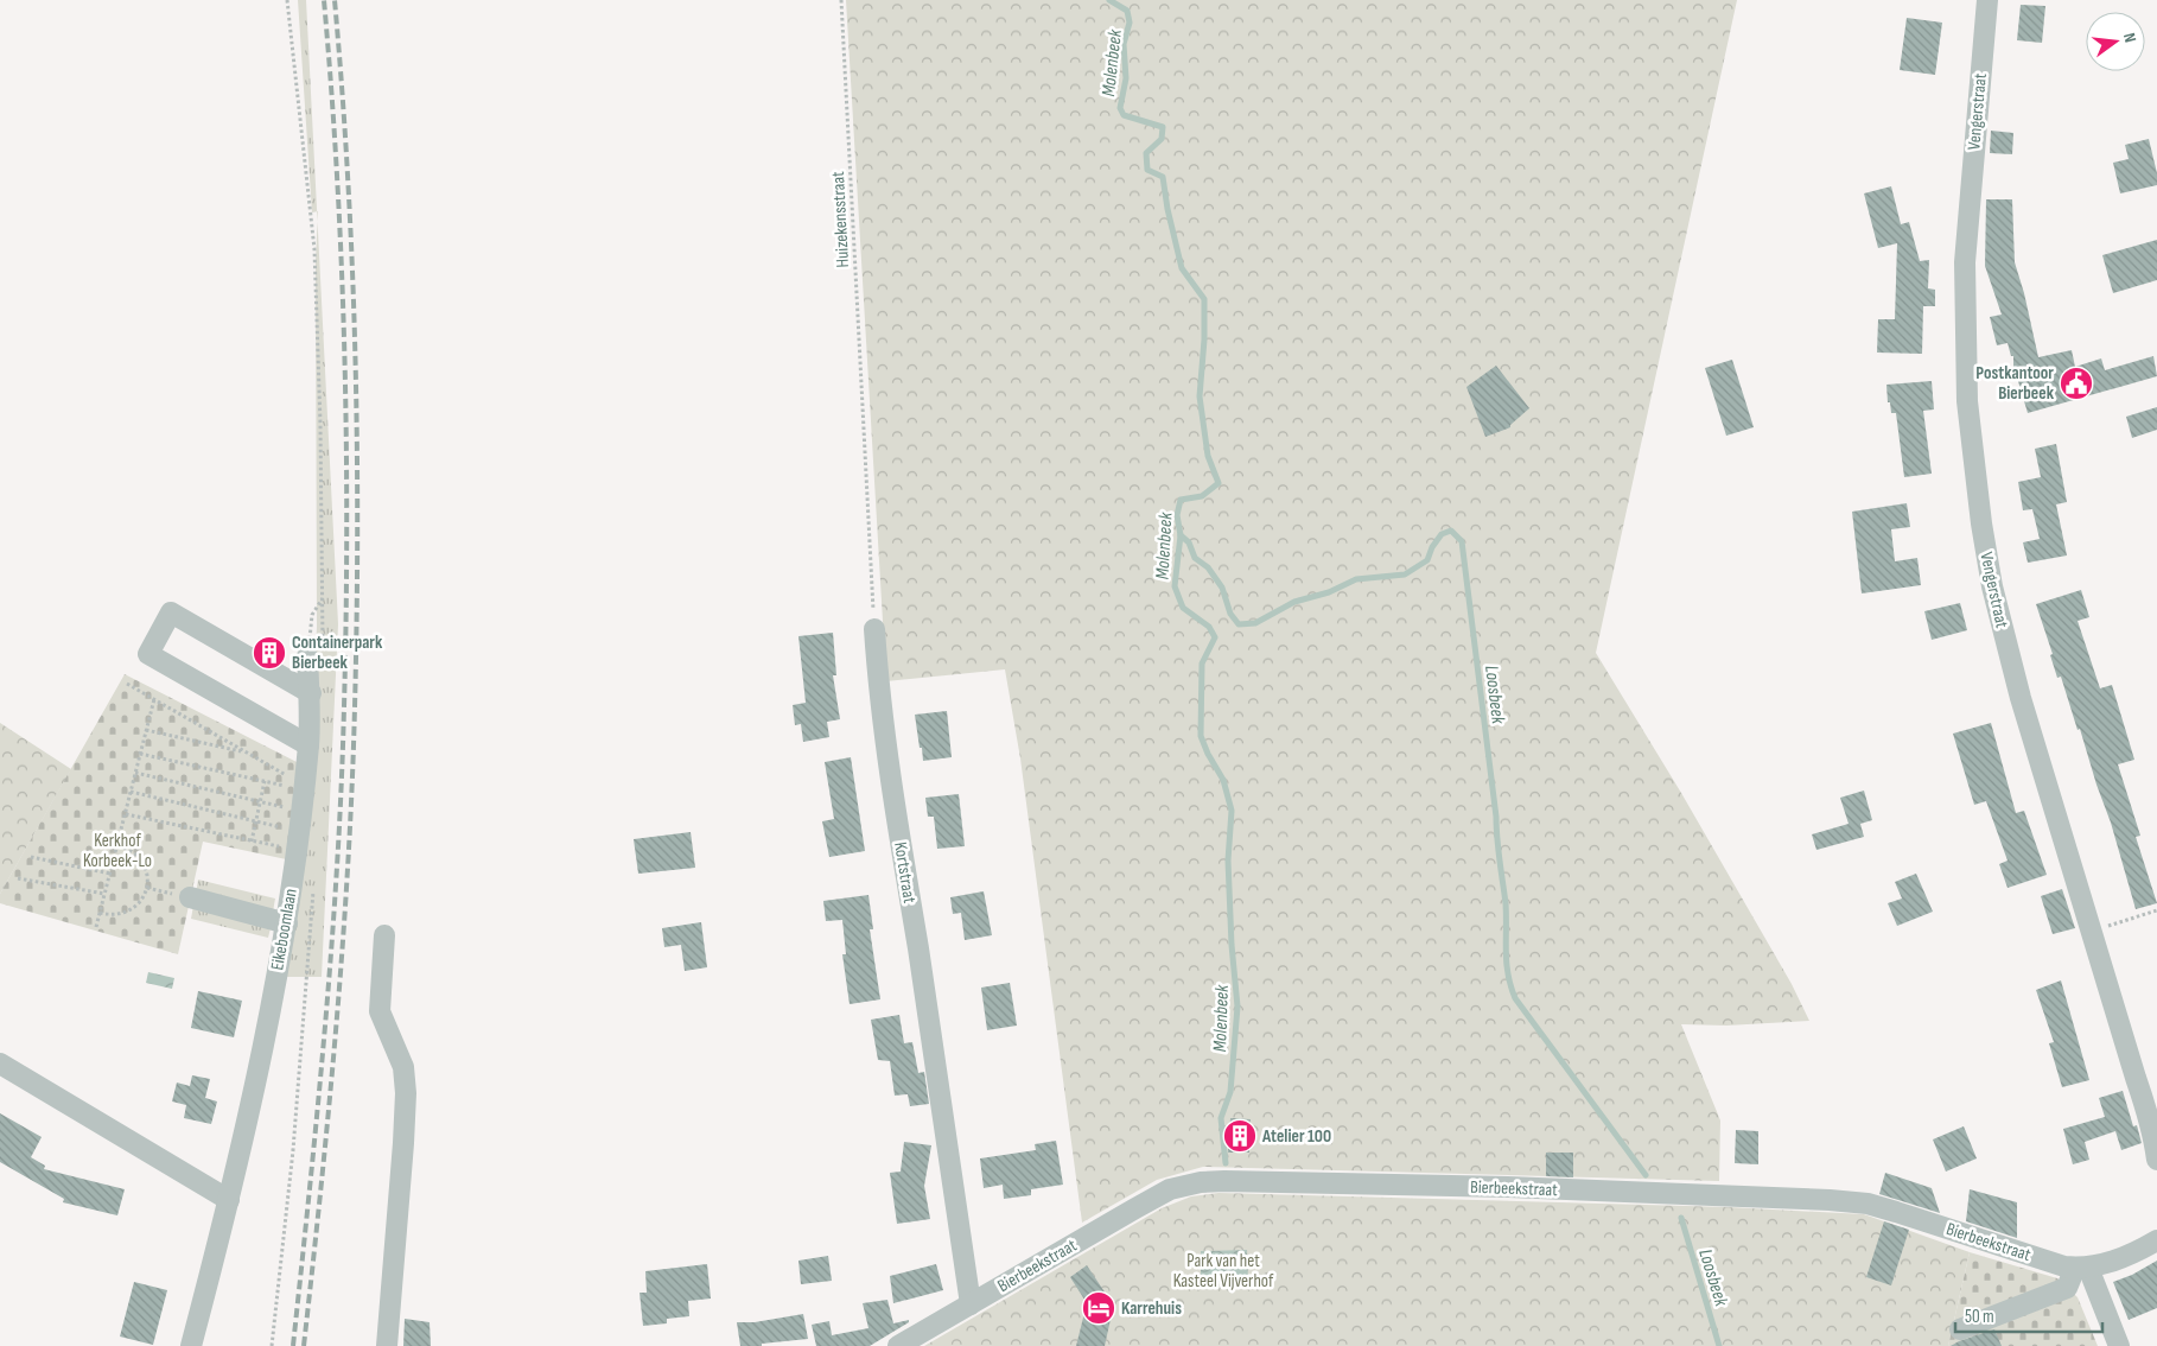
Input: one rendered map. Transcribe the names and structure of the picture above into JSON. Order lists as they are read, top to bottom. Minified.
{"streets":{"street":["Vengerstraat","Kortstraat","Eikeboomlaan","Bierbeekstraat"],"path":["Huizekensstraat"]},"crossings":[["Huizekensstraat","Kortstraat"],["Kortstraat","Bierbeekstraat"]],"water":["Molenbeek","Loosbeek"],"parks":["Kerkhof Korbeek-Lo","Park van het Kasteel Vijverhof"],"places":{"public building":["Postkantoor Bierbeek"],"building":["Containerpark Bierbeek","Atelier 100"],"hotel":["Karrehuis"]},"scale_bar":"50 m","north":"right"}
